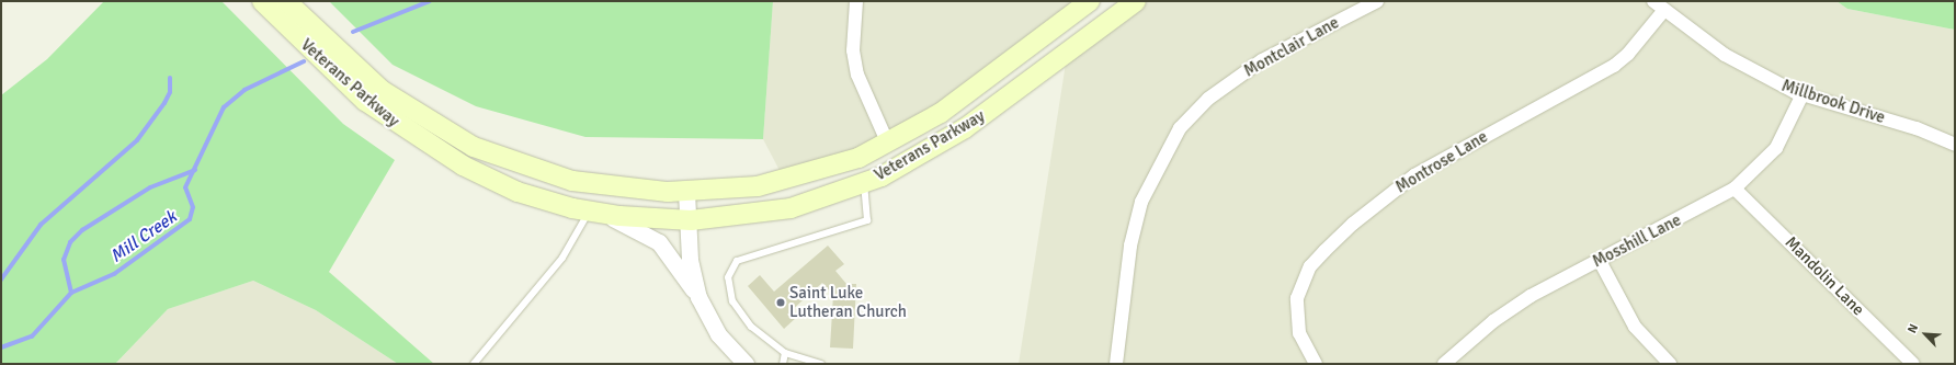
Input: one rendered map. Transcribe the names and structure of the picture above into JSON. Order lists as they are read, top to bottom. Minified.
{"streets":{"main road":["Veterans Parkway"],"street":["Montclair Lane","Millbrook Drive","Montrose Lane","Mosshill Lane","Mandolin Lane"]},"crossings":[["Millbrook Drive","Montrose Lane"],["Millbrook Drive","Mosshill Lane"],["Mosshill Lane","Mandolin Lane"]],"water":["Mill Creek"],"places":["Saint Luke Lutheran Church"],"north":"top left"}
